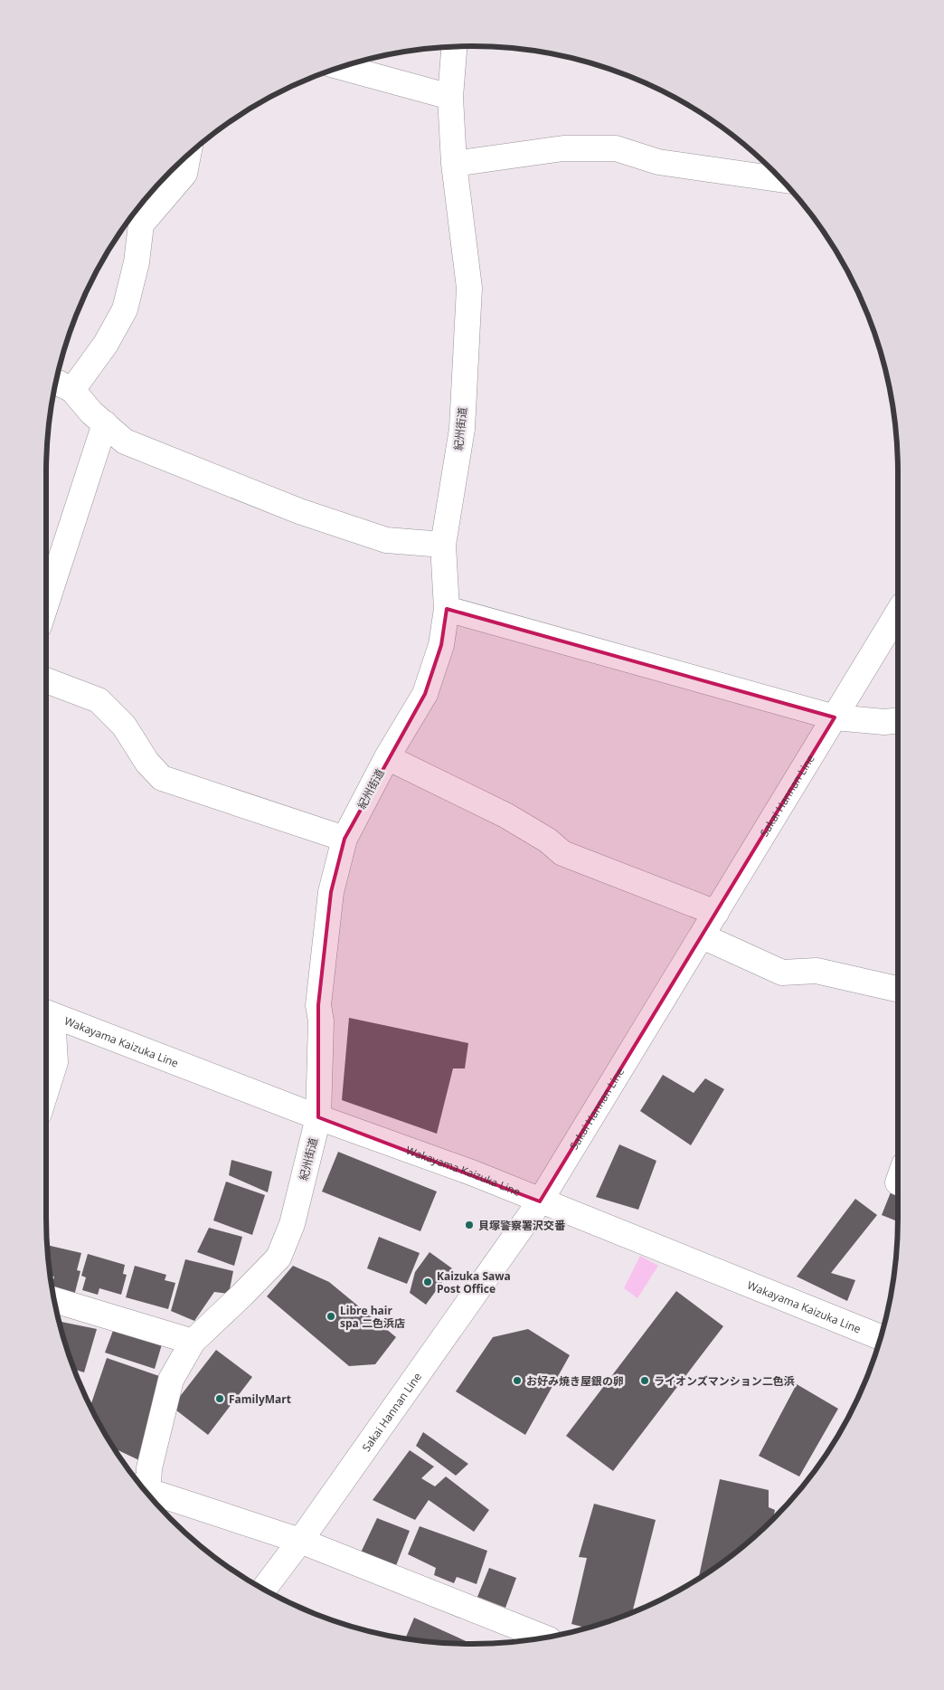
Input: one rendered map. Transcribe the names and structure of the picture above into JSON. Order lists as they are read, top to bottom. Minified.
{"streets":{"street":["紀州街道","Sakai Hannan Line","Wakayama Kaizuka Line"]},"crossings":[["紀州街道","Wakayama Kaizuka Line"],["Sakai Hannan Line","Wakayama Kaizuka Line"]],"places":["貝塚警察署沢交番","Kaizuka Sawa Post Office","Libre hair spa 二色浜店","お好み焼き屋銀の卵","ライオンズマンション二色浜","FamilyMart"]}
